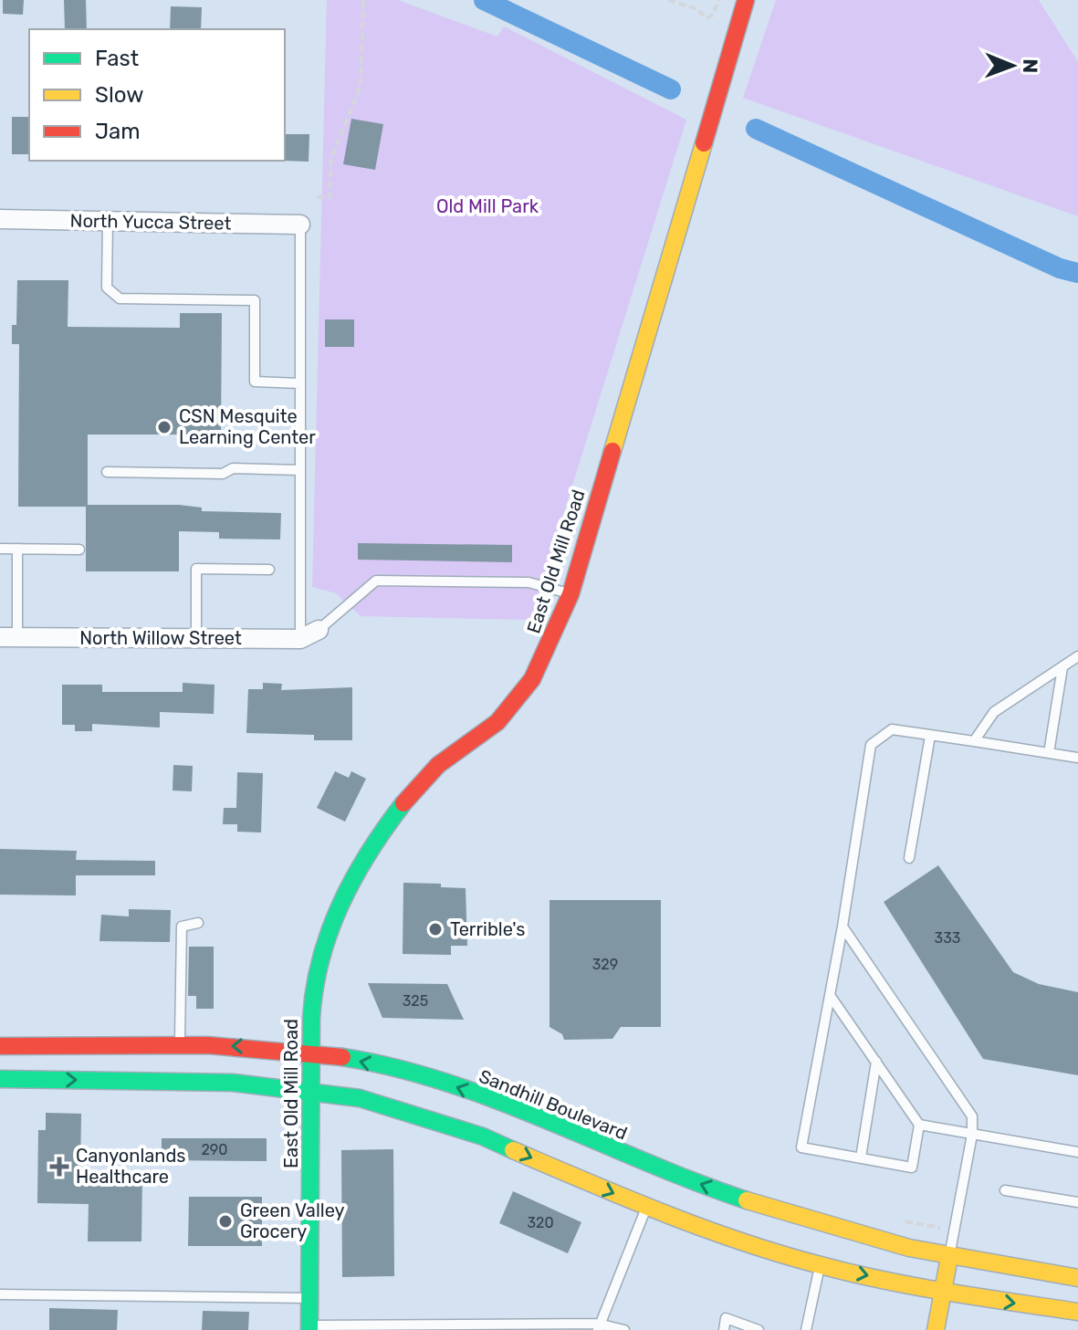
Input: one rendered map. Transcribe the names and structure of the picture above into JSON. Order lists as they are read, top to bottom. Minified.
{"streets":{"main road":["East Old Mill Road","Sandhill Boulevard"],"street":["North Yucca Street","North Willow Street"]},"crossings":[["East Old Mill Road","Sandhill Boulevard"]],"parks":["Old Mill Park"],"places":{"other":["CSN Mesquite Learning Center","Terrible's","Green Valley Grocery"],"health":["Canyonlands Healthcare"]},"house_numbers":["333","329","325","290","320"],"legend":["Fast","Slow","Jam"],"north":"right"}
